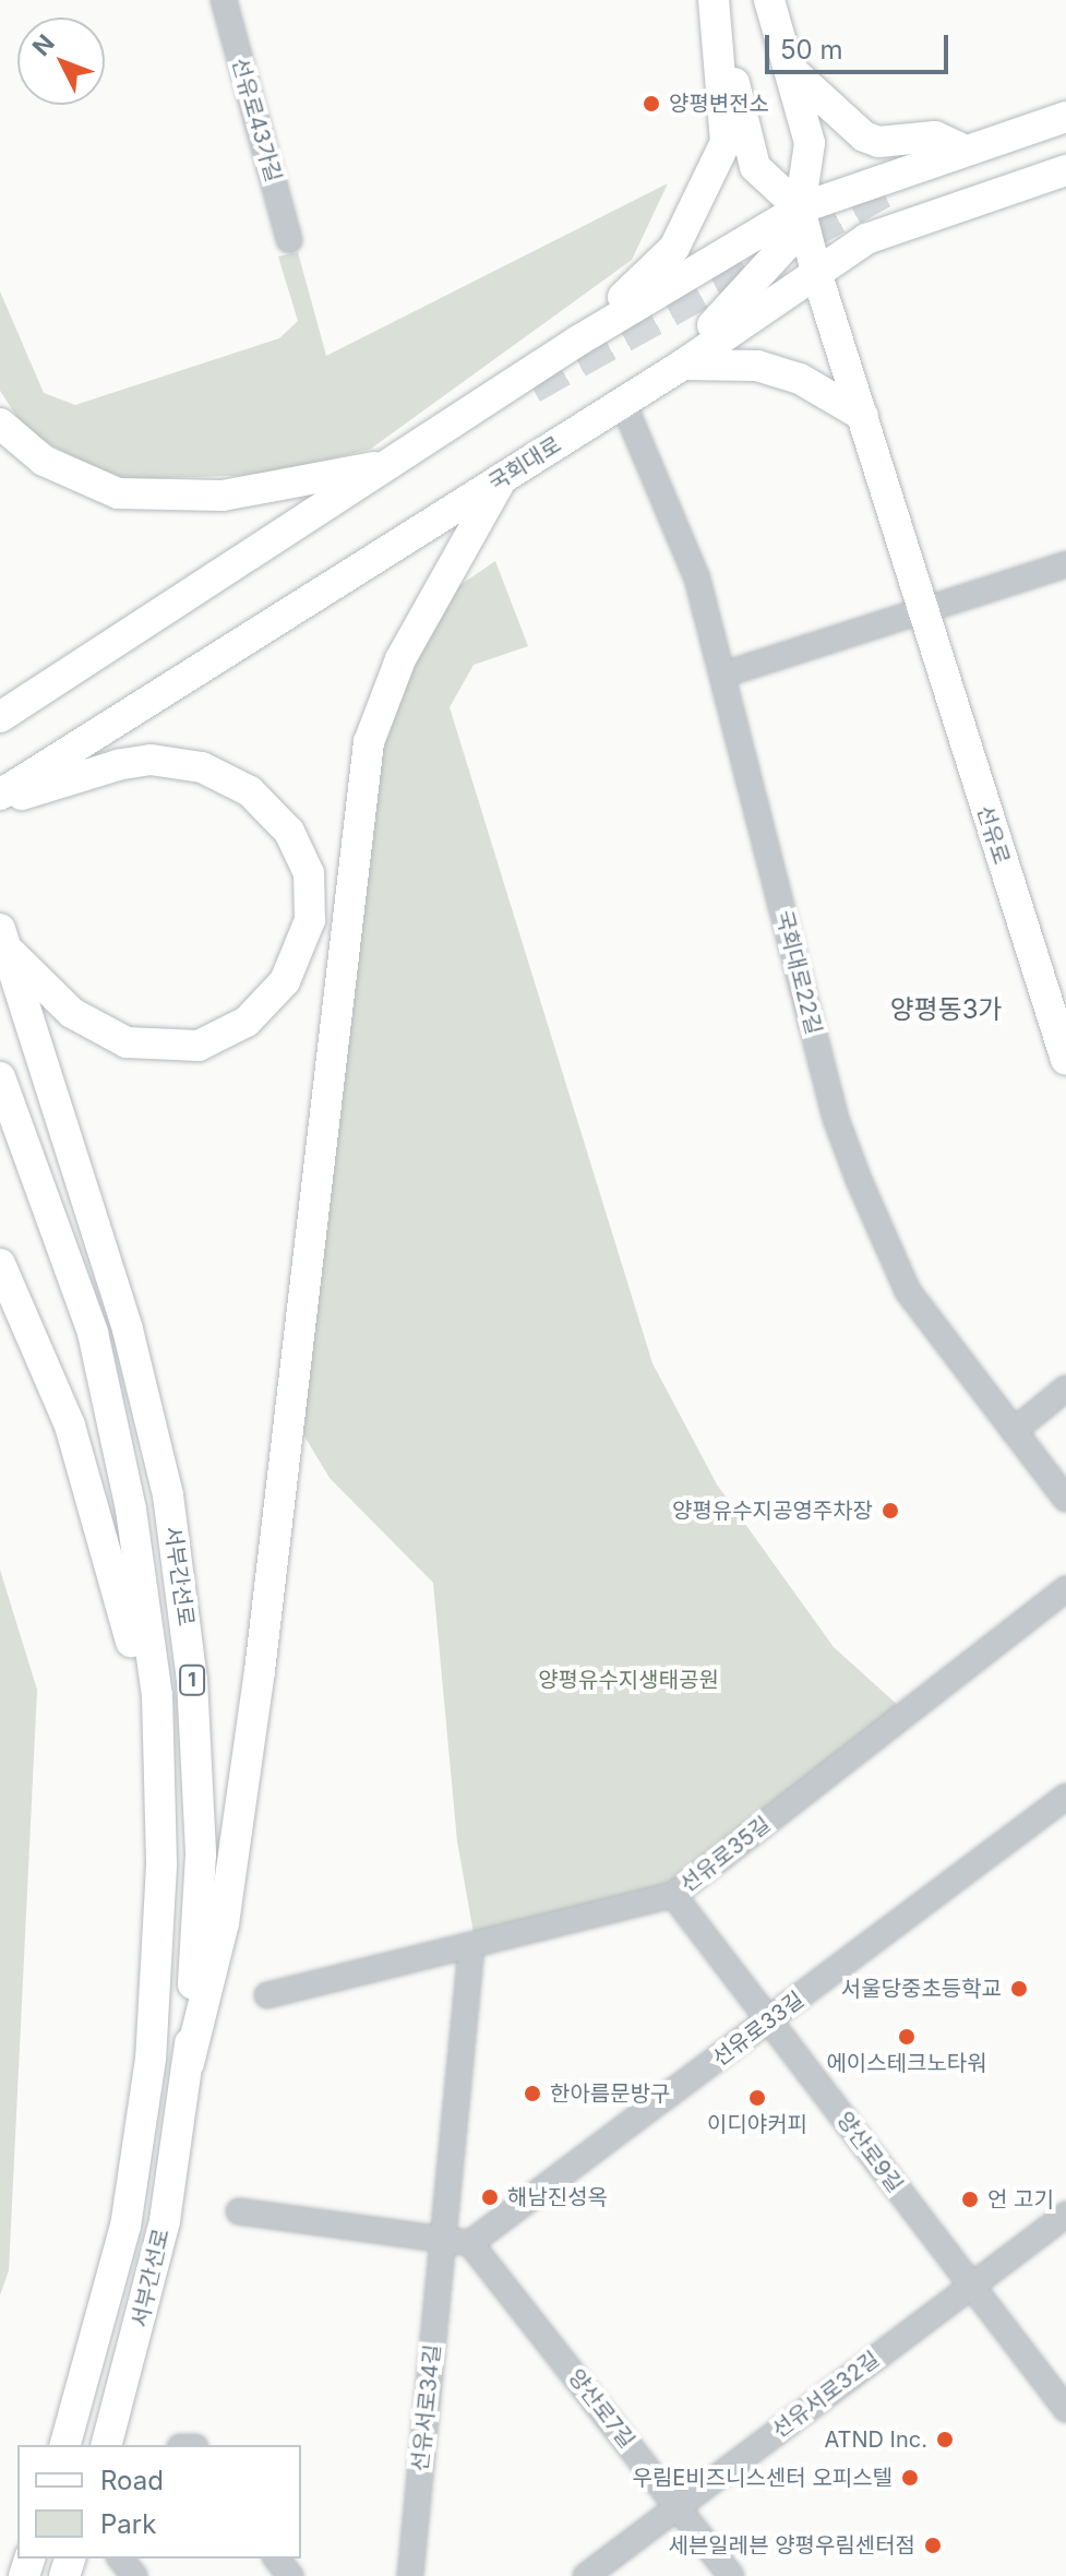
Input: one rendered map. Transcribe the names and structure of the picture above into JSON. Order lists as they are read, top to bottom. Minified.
{"streets":{"main road":["국회대로","선유로","서부간선로","1"],"street":["선유로43가길","국회대로22길","선유로35길","선유로33길","양산로9길","선유서로32길","선유서로34길","양산로7길"]},"crossings":[["국회대로","선유로"],["국회대로","국회대로22길"],["선유로35길","양산로9길"],["선유로35길","선유서로34길"],["선유로33길","양산로9길"],["선유로33길","양산로7길"],["양산로9길","선유서로32길"],["선유서로32길","양산로7길"]],"districts":["양평동3가"],"parks":["양평유수지생태공원"],"places":["양평변전소","양평유수지공영주차장","서울당중초등학교","에이스테크노타워","한아름문방구","이디야커피","해남진성옥","언 고기","ATND Inc.","우림E비즈니스센터 오피스텔","세븐일레븐 양평우림센터점"],"legend":["Road","Park"],"scale_bar":"50 m","north":"top left"}
